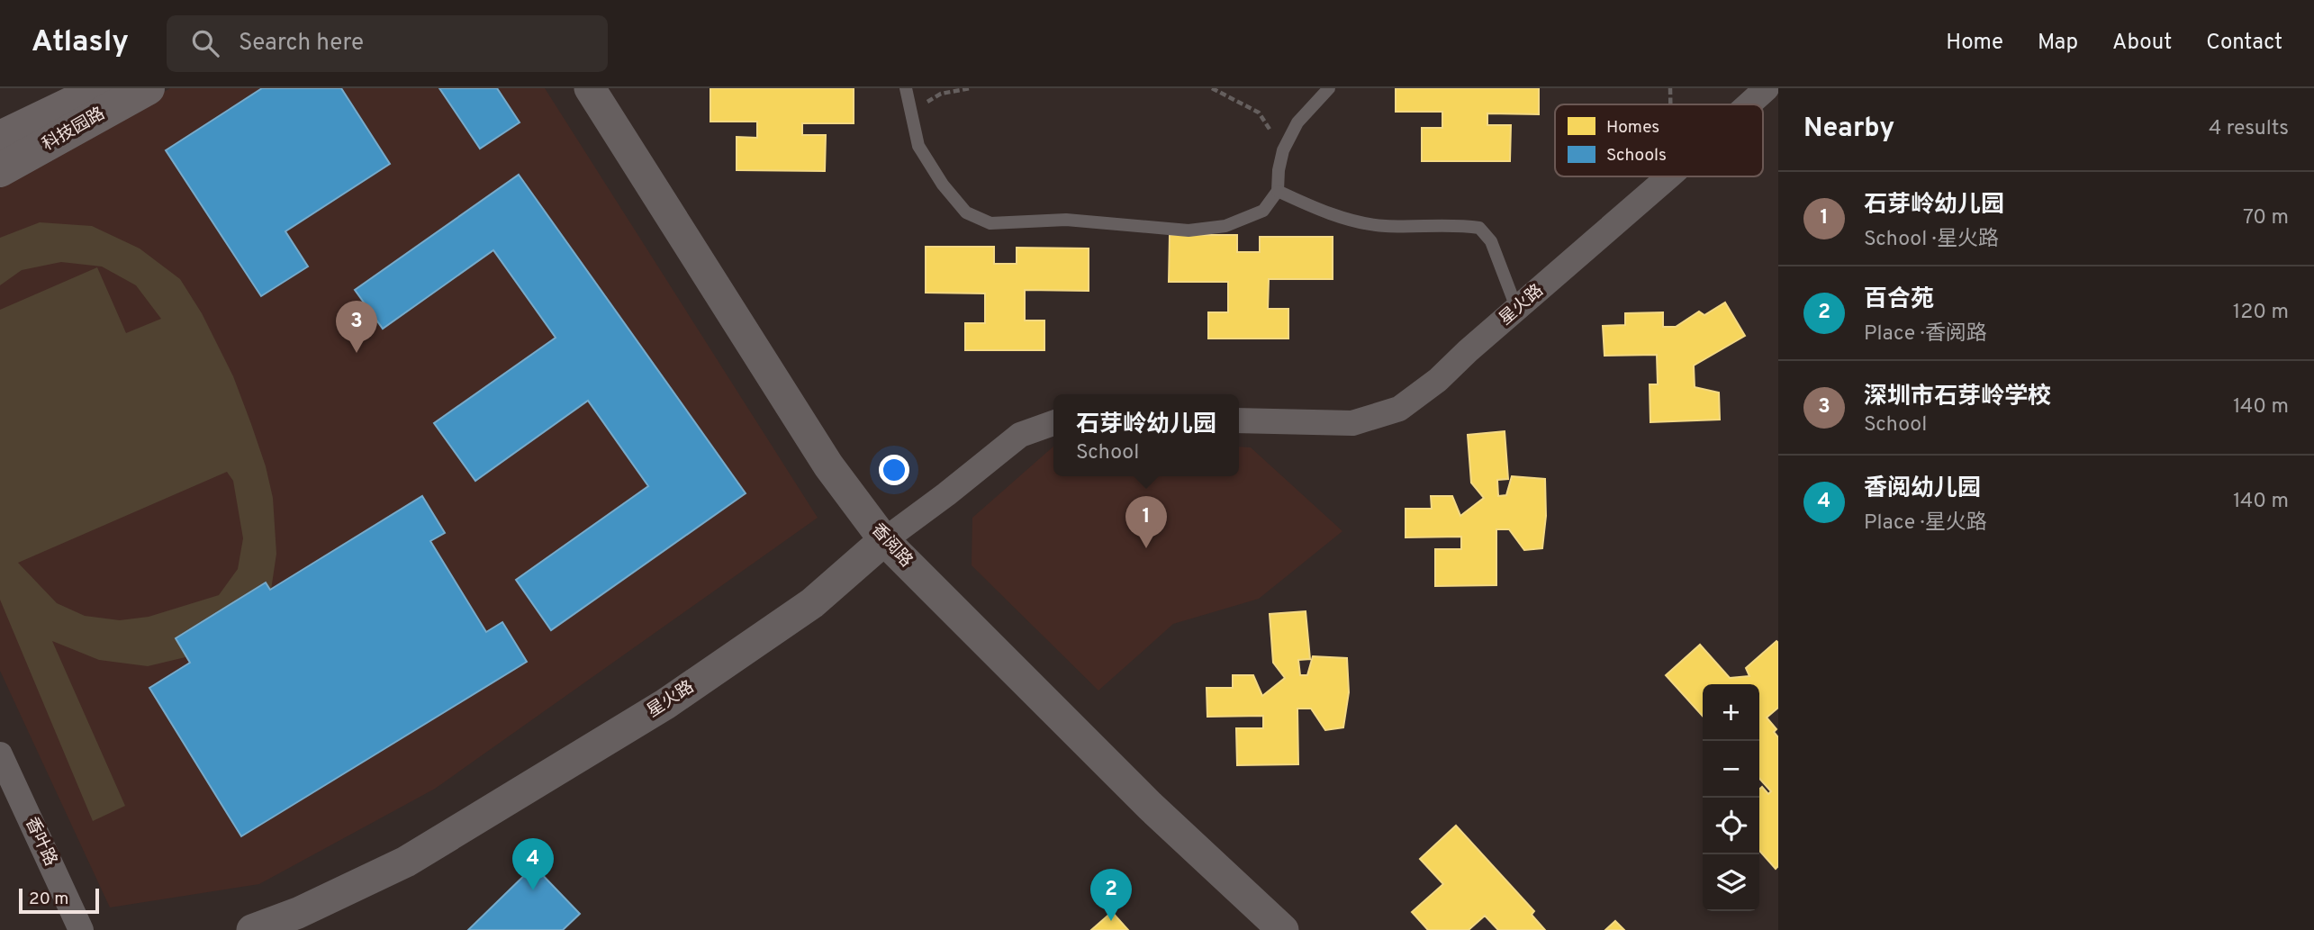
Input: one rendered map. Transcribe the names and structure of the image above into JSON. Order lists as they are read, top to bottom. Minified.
{"streets":{"main road":["科技园路"],"street":["星火路","香阅路","香叶路"]},"crossings":[["星火路","香阅路"]],"legend":["Homes","Schools"],"scale_bar":"20 m","page":{"header":"Atlasly","search":"Search here","nav":["Home","Map","About","Contact"],"heading":["Nearby","4 results"],"list":[{"mark":"1","name":"石芽岭幼儿园","note":"School · 星火路","value":"70 m"},{"mark":"2","name":"百合苑","note":"Place · 香阅路","value":"120 m"},{"mark":"3","name":"深圳市石芽岭学校","note":"School","value":"140 m"},{"mark":"4","name":"香阅幼儿园","note":"Place · 星火路","value":"140 m"}],"pins":["3","1","4","2"],"popup":["石芽岭幼儿园","School"],"map_buttons":["+","−"],"scale":"20 m"}}
